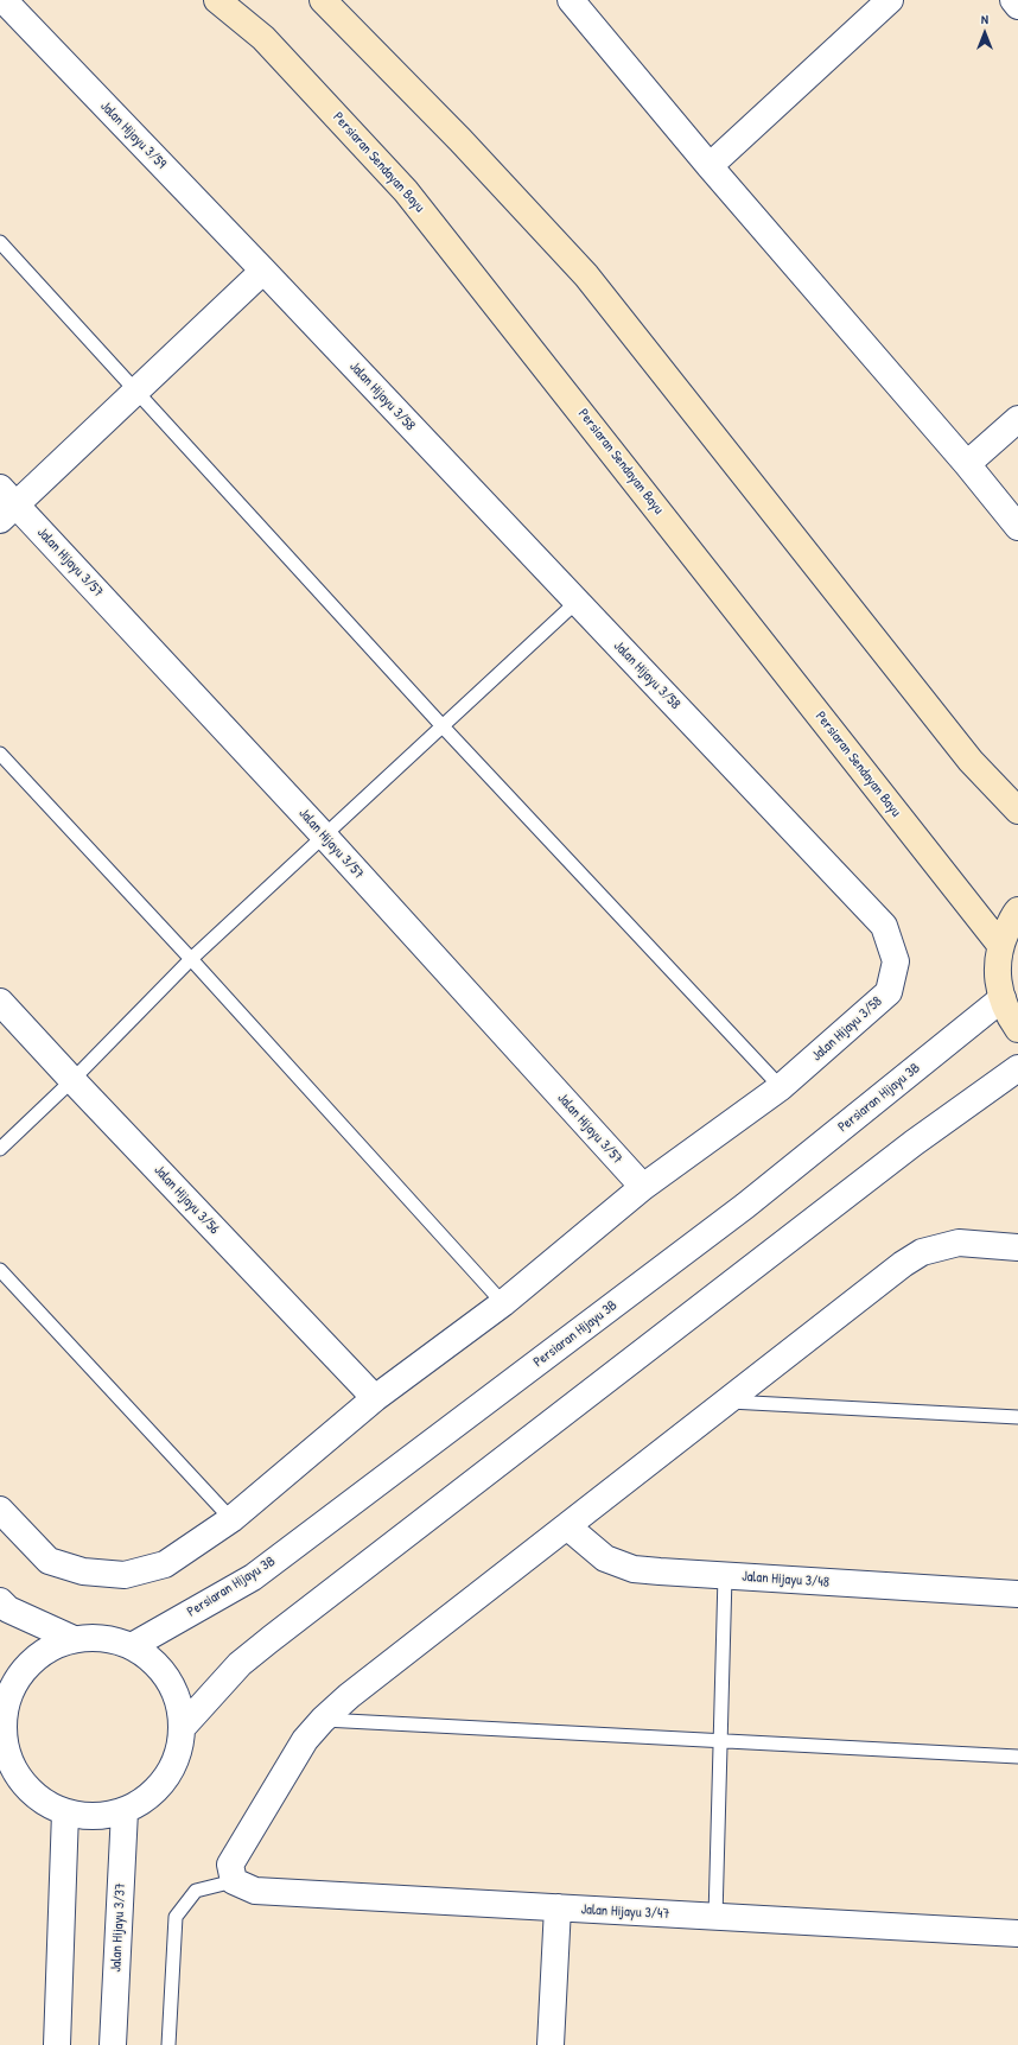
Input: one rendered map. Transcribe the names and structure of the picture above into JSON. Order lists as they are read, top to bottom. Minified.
{"streets":{"street":["Jalan Hijayu 3/59","Persiaran Sendayan Bayu","Jalan Hijayu 3/58","Jalan Hijayu 3/57","Persiaran Hijayu 3B","Jalan Hijayu 3/56","Jalan Hijayu 3/48","Jalan Hijayu 3/47","Jalan Hijayu 3/37"]},"crossings":[["Jalan Hijayu 3/59","Jalan Hijayu 3/58"],["Jalan Hijayu 3/58","Jalan Hijayu 3/57"],["Jalan Hijayu 3/58","Jalan Hijayu 3/56"]],"north":"top"}
